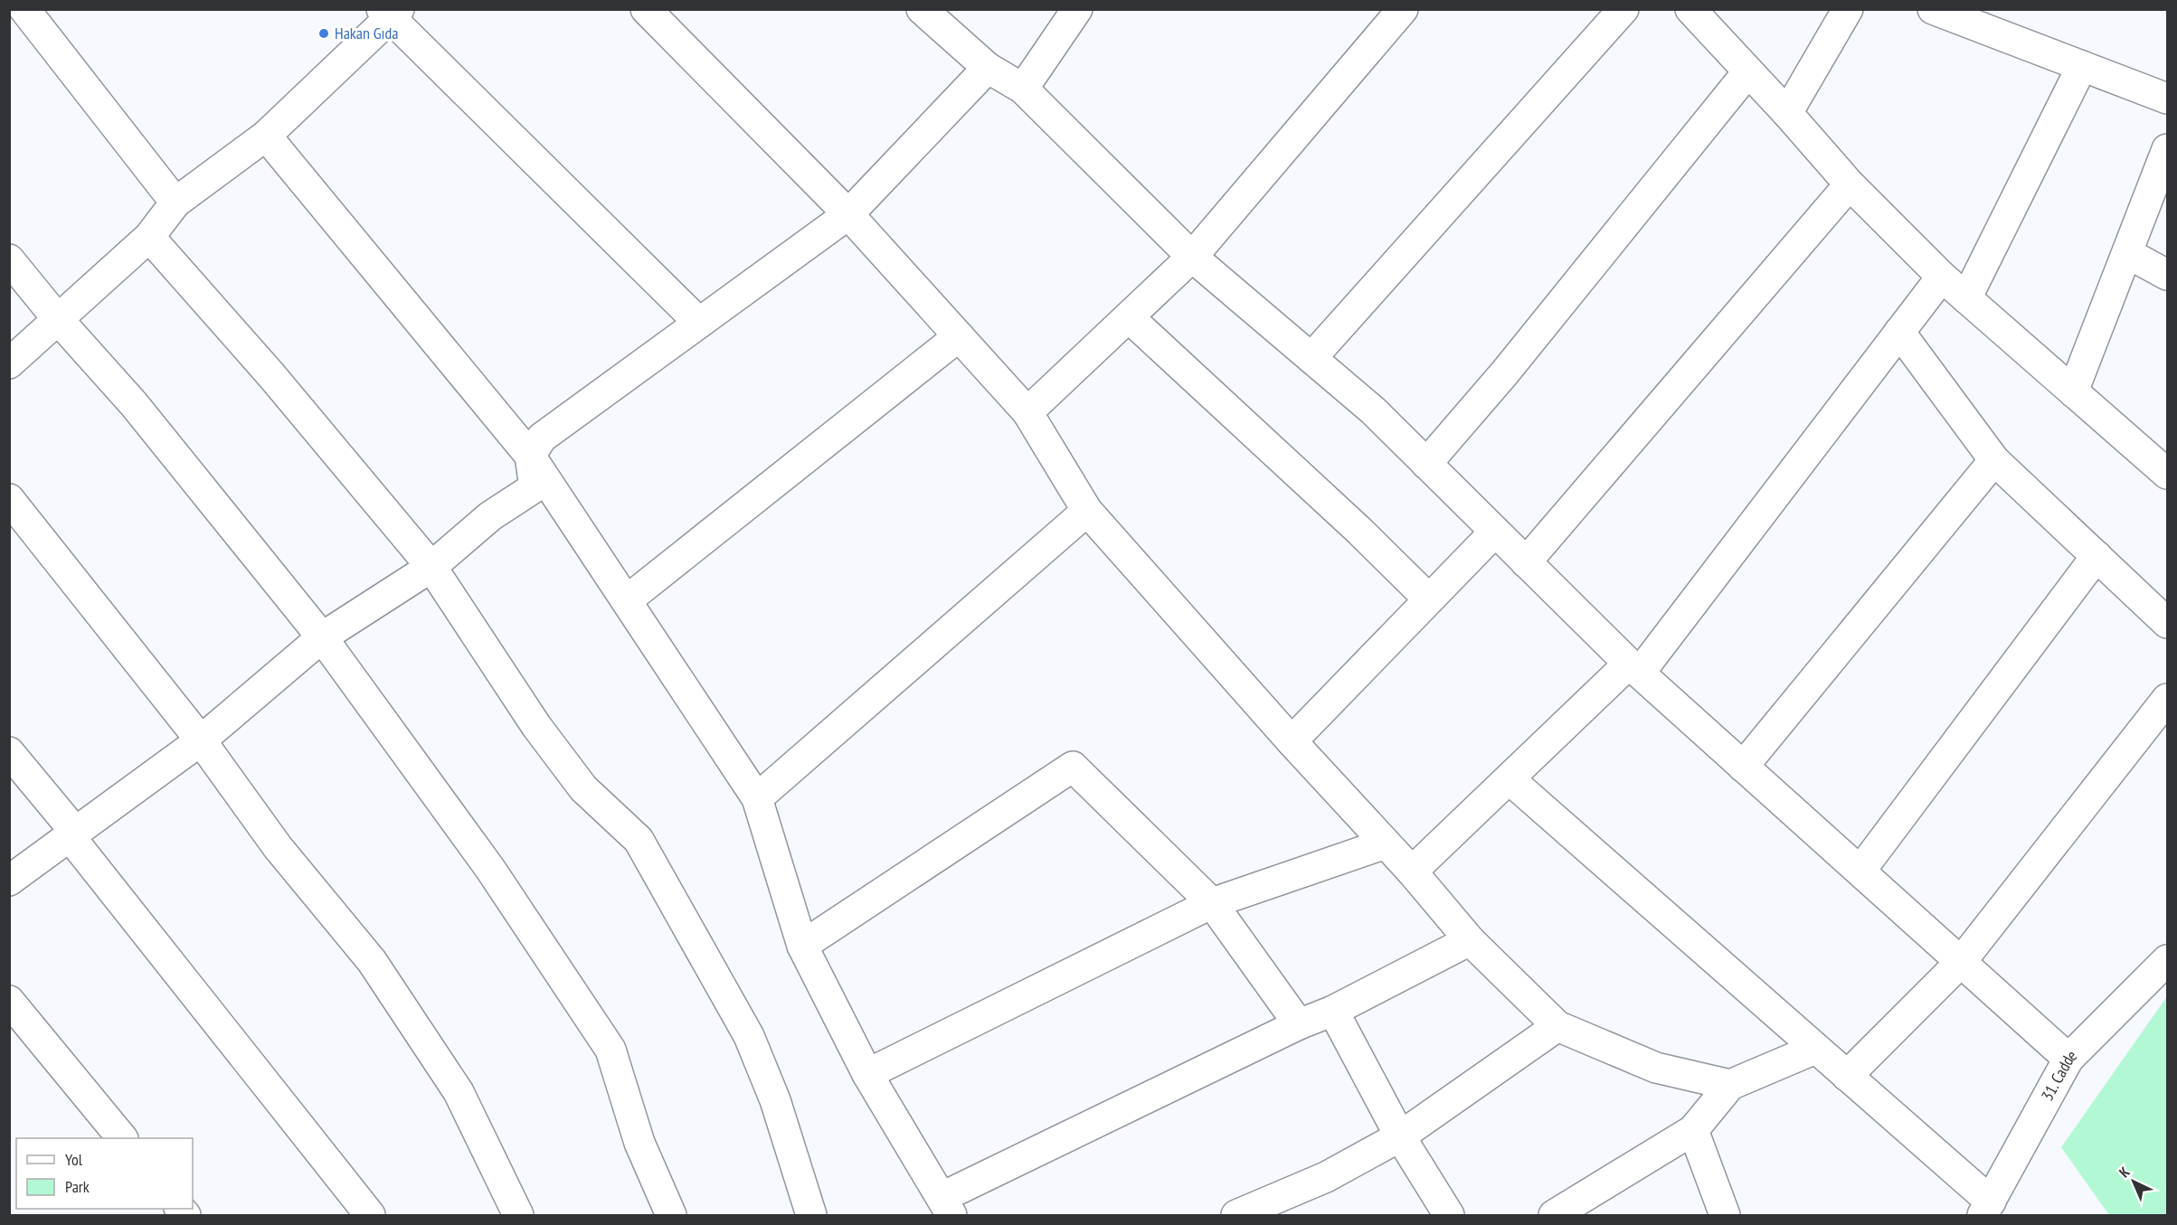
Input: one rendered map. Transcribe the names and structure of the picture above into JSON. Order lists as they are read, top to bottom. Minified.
{"streets":{"street":["31. Cadde"]},"places":["Hakan Gıda"],"legend":["Yol","Park"],"north":"top left"}
